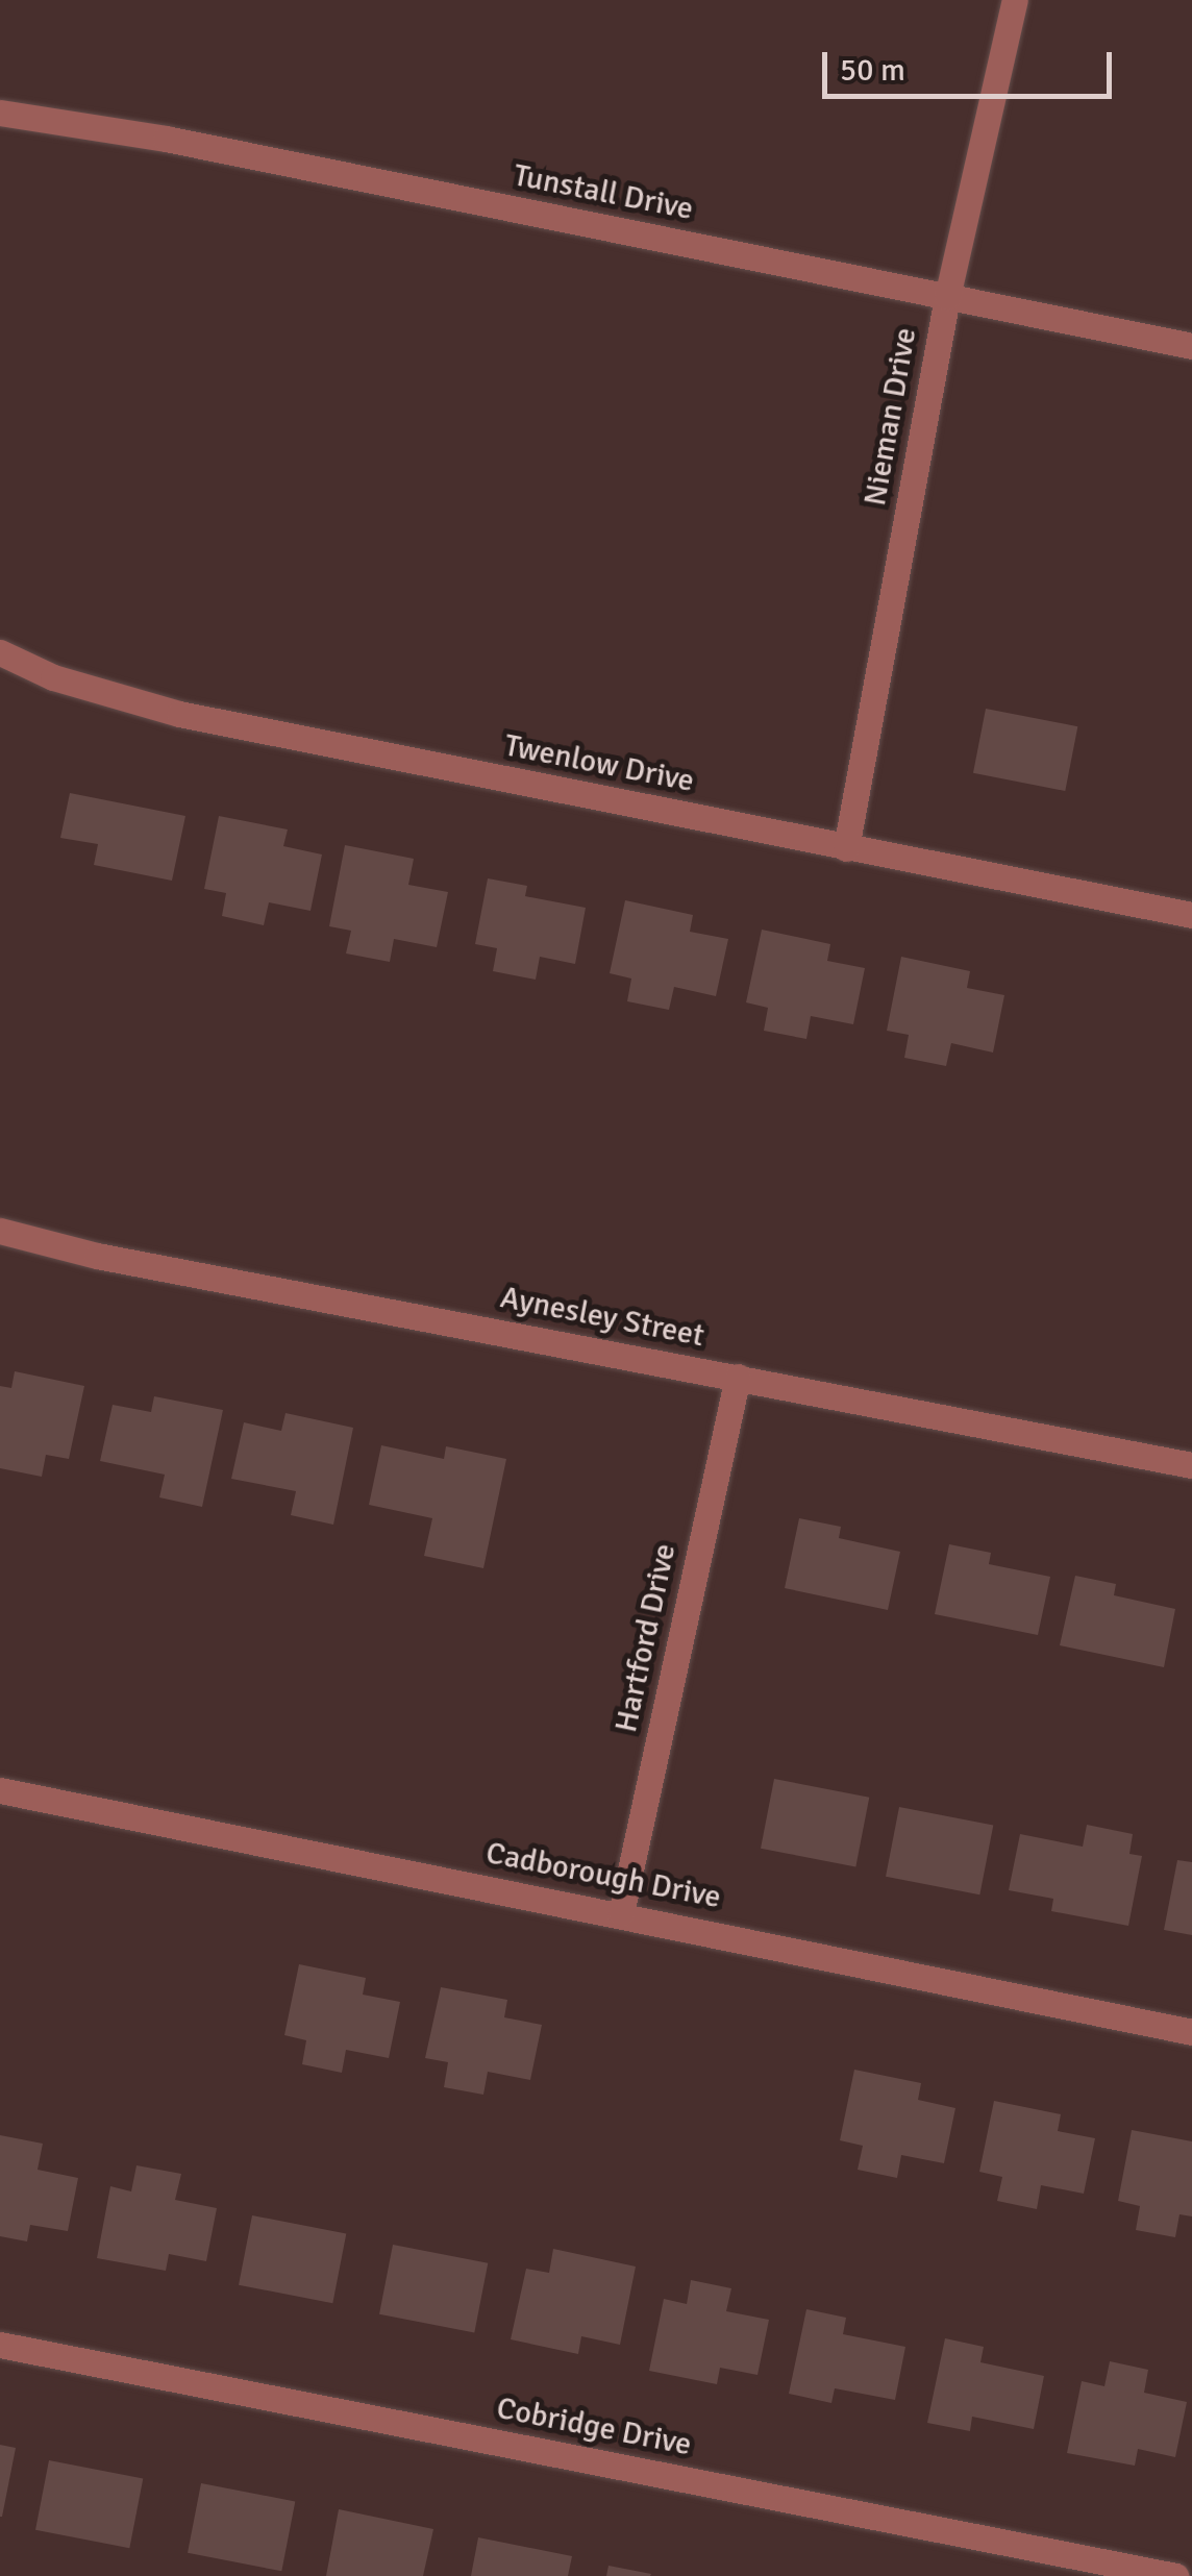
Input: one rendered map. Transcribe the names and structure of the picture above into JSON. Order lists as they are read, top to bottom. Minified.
{"streets":{"street":["Tunstall Drive","Nieman Drive","Twenlow Drive","Aynesley Street","Hartford Drive","Cadborough Drive","Cobridge Drive"]},"crossings":[["Tunstall Drive","Nieman Drive"],["Nieman Drive","Twenlow Drive"],["Aynesley Street","Hartford Drive"],["Hartford Drive","Cadborough Drive"]],"scale_bar":"50 m"}
